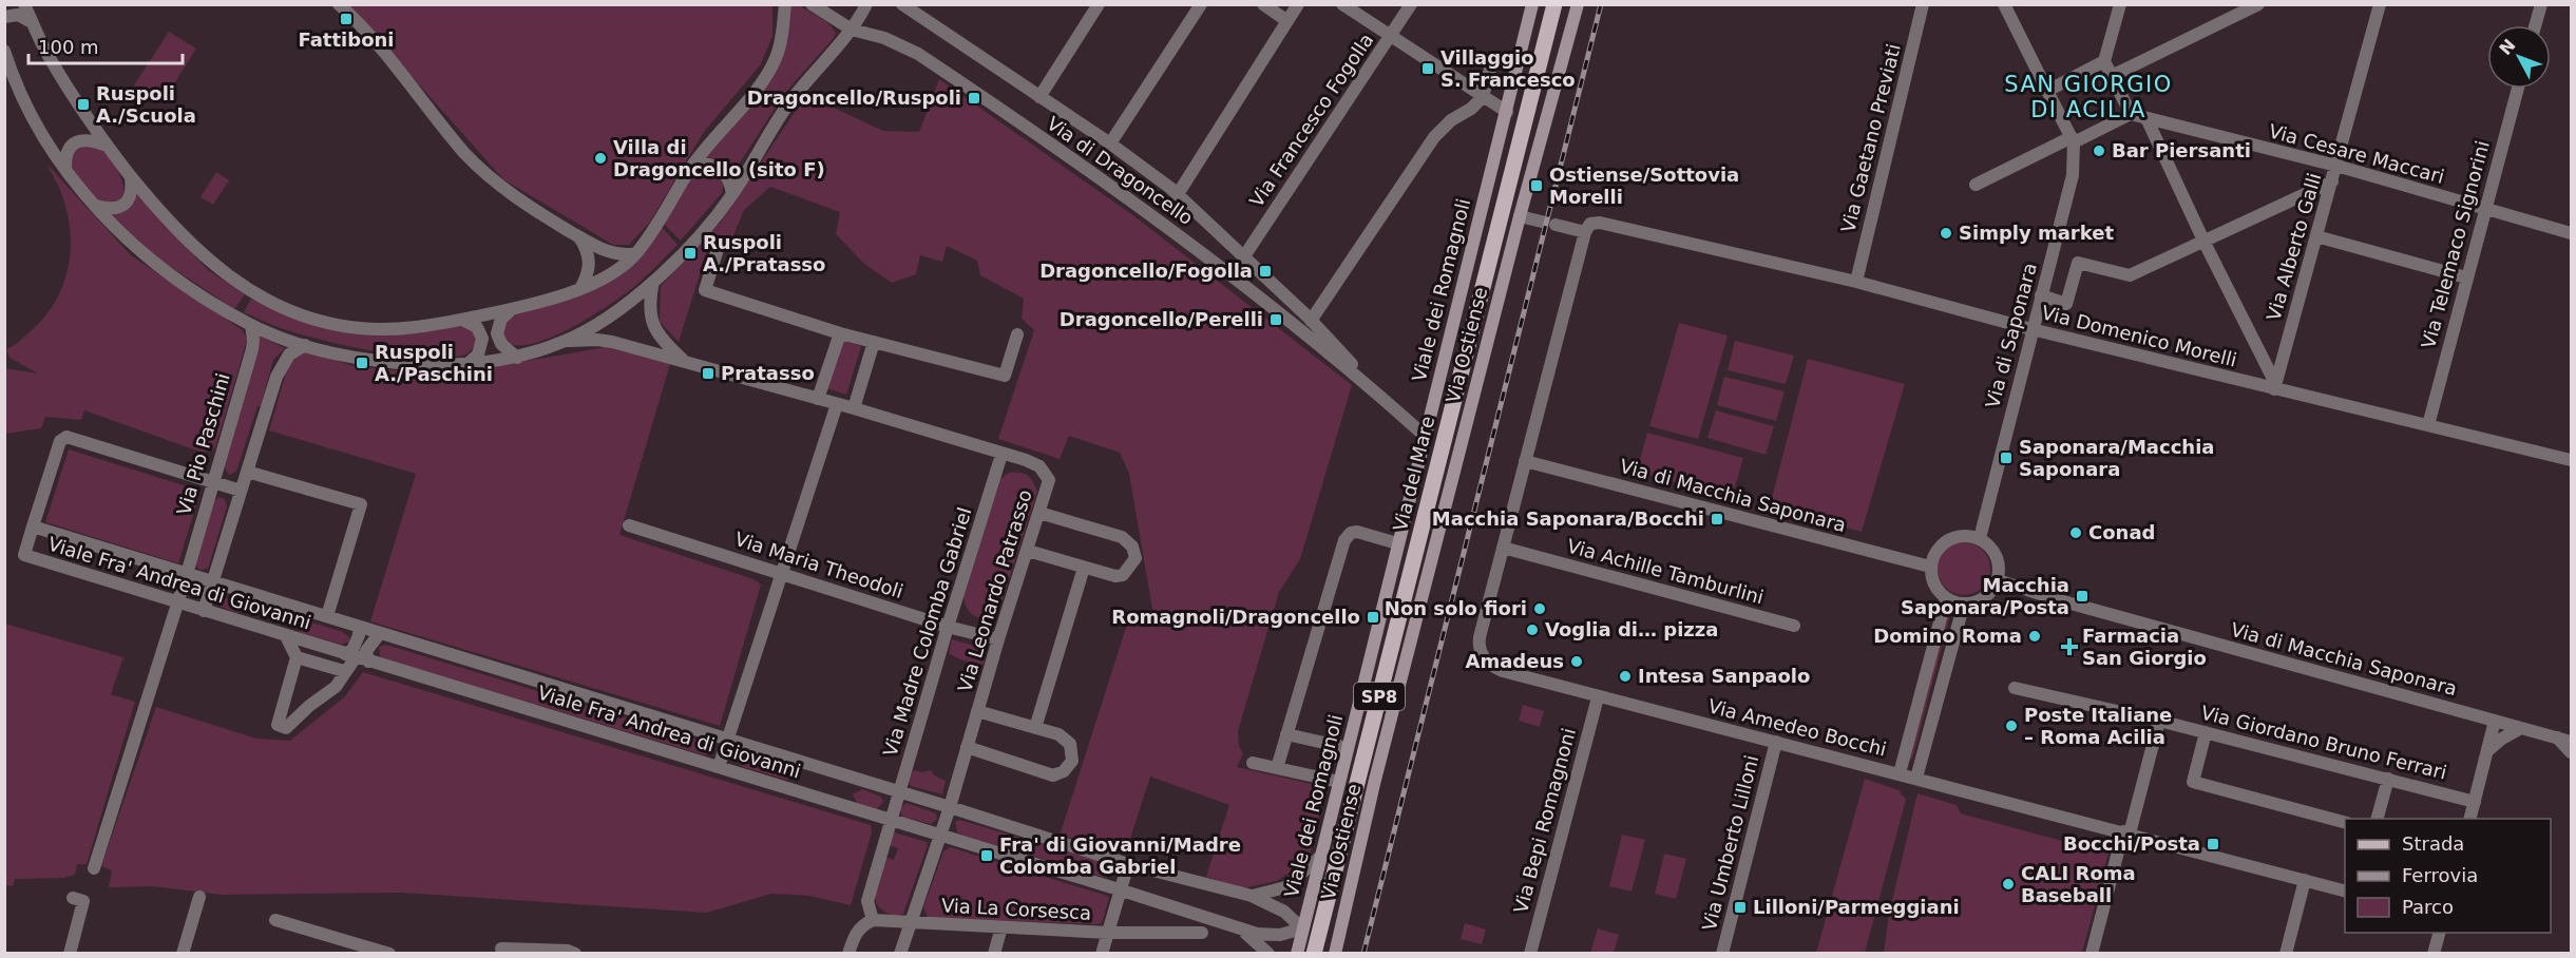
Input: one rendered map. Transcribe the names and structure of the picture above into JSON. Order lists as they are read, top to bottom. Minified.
{"streets":{"main road":["Viale dei Romagnoli","Via Ostiense","Via del Mare","SP8"],"street":["Via Francesco Fogolla","Via Gaetano Previati","Via Cesare Maccari","Via di Dragoncello","Via Telemaco Signorini","Via Alberto Galli","Via di Saponara","Via Domenico Morelli","Via Pio Paschini","Via di Macchia Saponara","Via Maria Theodoli","Via Achille Tamburlini","Viale Fra' Andrea di Giovanni","Via Leonardo Patrasso","Via Madre Colomba Gabriel","Via Amedeo Bocchi","Via Giordano Bruno Ferrari","Via Bepi Romagnoni","Via Umberto Lilloni","Via La Corsesca"]},"crossings":[["Via Francesco Fogolla","Via di Dragoncello"],["Via Gaetano Previati","Via Domenico Morelli"],["Via Cesare Maccari","Via Telemaco Signorini"],["Via Cesare Maccari","Via Alberto Galli"],["Via di Dragoncello","Viale dei Romagnoli"],["Via Telemaco Signorini","Via Domenico Morelli"],["Via Alberto Galli","Via Domenico Morelli"],["Viale dei Romagnoli","Viale Fra' Andrea di Giovanni"],["Via di Saponara","Via Domenico Morelli"],["Via di Saponara","Via di Macchia Saponara"],["Via Domenico Morelli","Via Amedeo Bocchi"],["Via Pio Paschini","Viale Fra' Andrea di Giovanni"],["Via di Macchia Saponara","Via Amedeo Bocchi"],["Via Maria Theodoli","Via Leonardo Patrasso"],["Via Maria Theodoli","Via Madre Colomba Gabriel"],["Via Achille Tamburlini","Via Amedeo Bocchi"],["Viale Fra' Andrea di Giovanni","Via Leonardo Patrasso"],["Viale Fra' Andrea di Giovanni","Via Madre Colomba Gabriel"],["Via Leonardo Patrasso","Via Madre Colomba Gabriel"],["Via Leonardo Patrasso","Via La Corsesca"],["Via Madre Colomba Gabriel","Via La Corsesca"],["Via Amedeo Bocchi","Via Bepi Romagnoni"],["Via Amedeo Bocchi","Via Umberto Lilloni"]],"districts":["SAN GIORGIO DI ACILIA"],"places":{"transit":["Fattiboni","Villaggio S. Francesco","Dragoncello/Ruspoli","Ruspoli A./Scuola","Ostiense/Sottovia Morelli","Ruspoli A./Pratasso","Dragoncello/Fogolla","Dragoncello/Perelli","Ruspoli A./Paschini","Pratasso","Saponara/Macchia Saponara","Macchia Saponara/Bocchi","Macchia Saponara/Posta","Romagnoli/Dragoncello","Bocchi/Posta","Fra' di Giovanni/Madre Colomba Gabriel","Lilloni/Parmeggiani"],"other":["Bar Piersanti","Villa di Dragoncello (sito F)","Simply market","Conad","Non solo fiori","Voglia di… pizza","Domino Roma","Amadeus","Intesa Sanpaolo","Poste Italiane – Roma Acilia","CALI Roma Baseball"],"health":["Farmacia San Giorgio"]},"legend":["Strada","Ferrovia","Parco"],"scale_bar":"100 m","north":"top left"}
